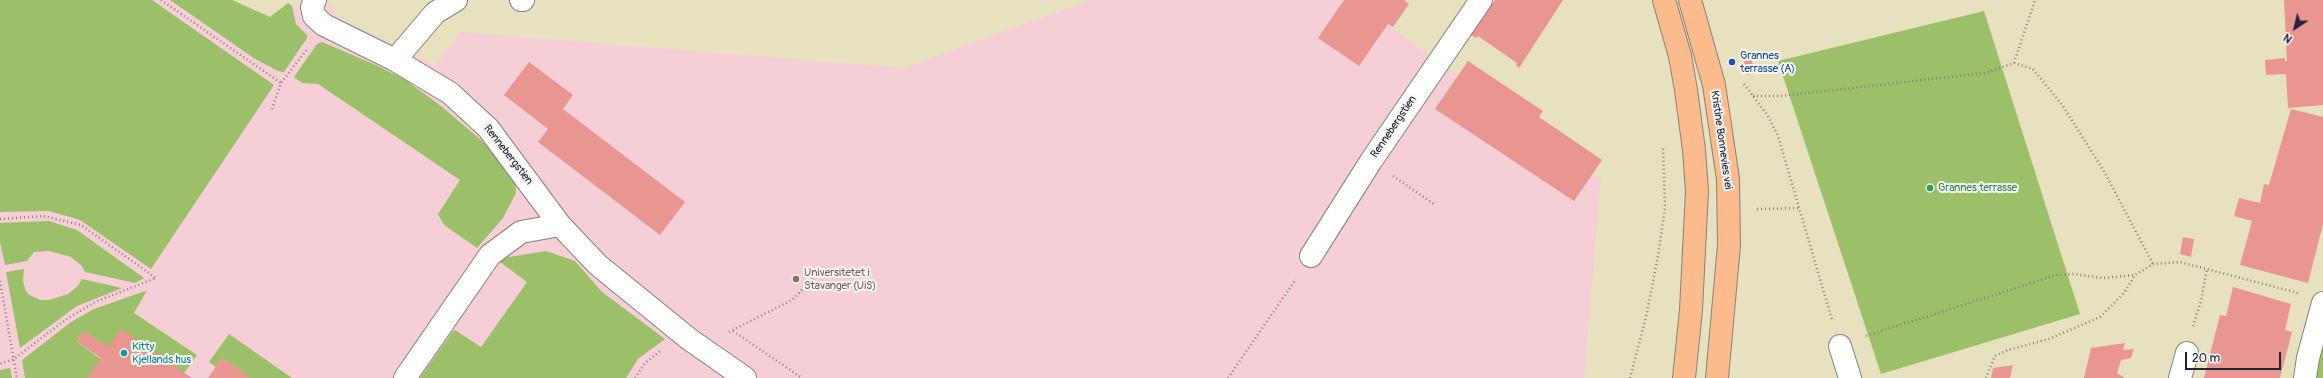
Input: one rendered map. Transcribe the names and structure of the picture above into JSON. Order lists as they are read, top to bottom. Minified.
{"streets":{"main road":["Kristine Bonnevies vei"],"street":["Rennebergstien"]},"places":["Grannes terrasse (A)","Grannes terrasse","Universitetet i Stavanger (UiS)","Kitty Kjellands hus"],"scale_bar":"20 m","north":"bottom left"}
